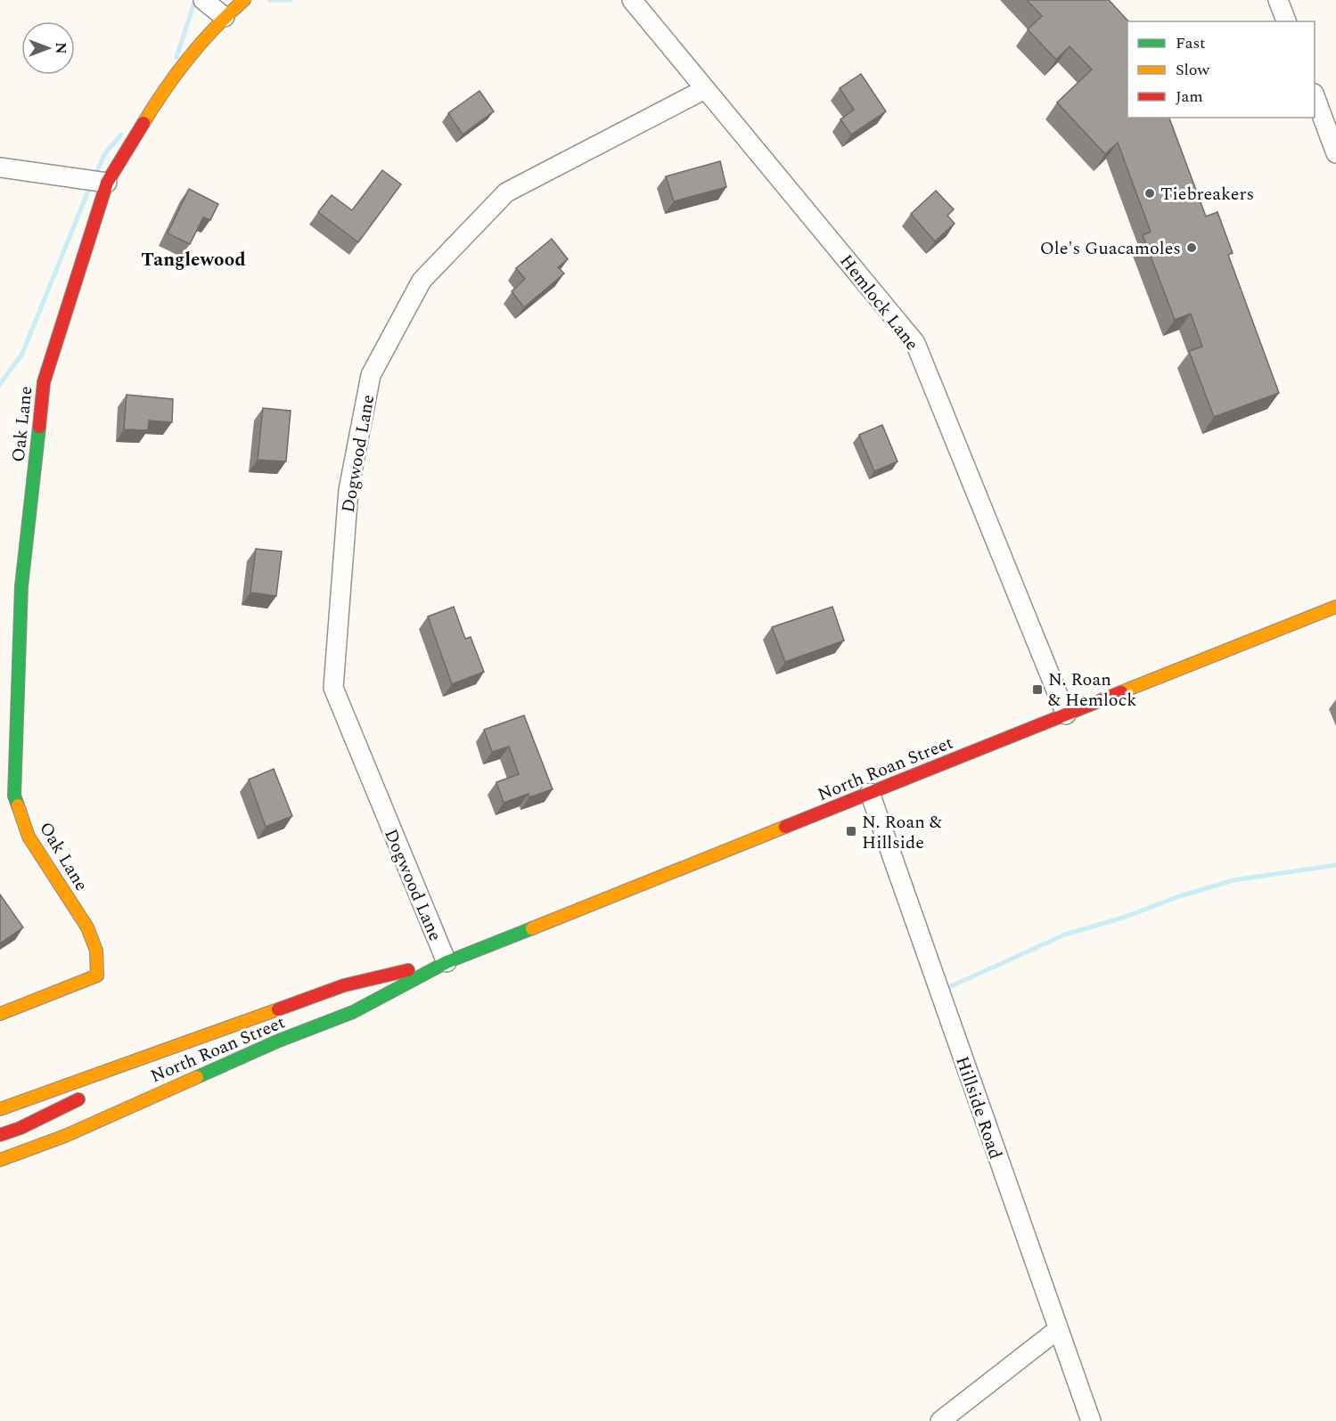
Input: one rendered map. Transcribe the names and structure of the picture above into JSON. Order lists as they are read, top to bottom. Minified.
{"streets":{"main road":["Oak Lane","North Roan Street"],"street":["Hemlock Lane","Dogwood Lane","Hillside Road"]},"crossings":[["Hemlock Lane","Dogwood Lane"],["Hemlock Lane","North Roan Street"],["Dogwood Lane","North Roan Street"],["North Roan Street","Hillside Road"]],"districts":["Tanglewood"],"places":{"other":["Tiebreakers","Ole's Guacamoles"],"transit":["N. Roan & Hemlock","N. Roan & Hillside"]},"legend":["Fast","Slow","Jam"],"north":"right"}
